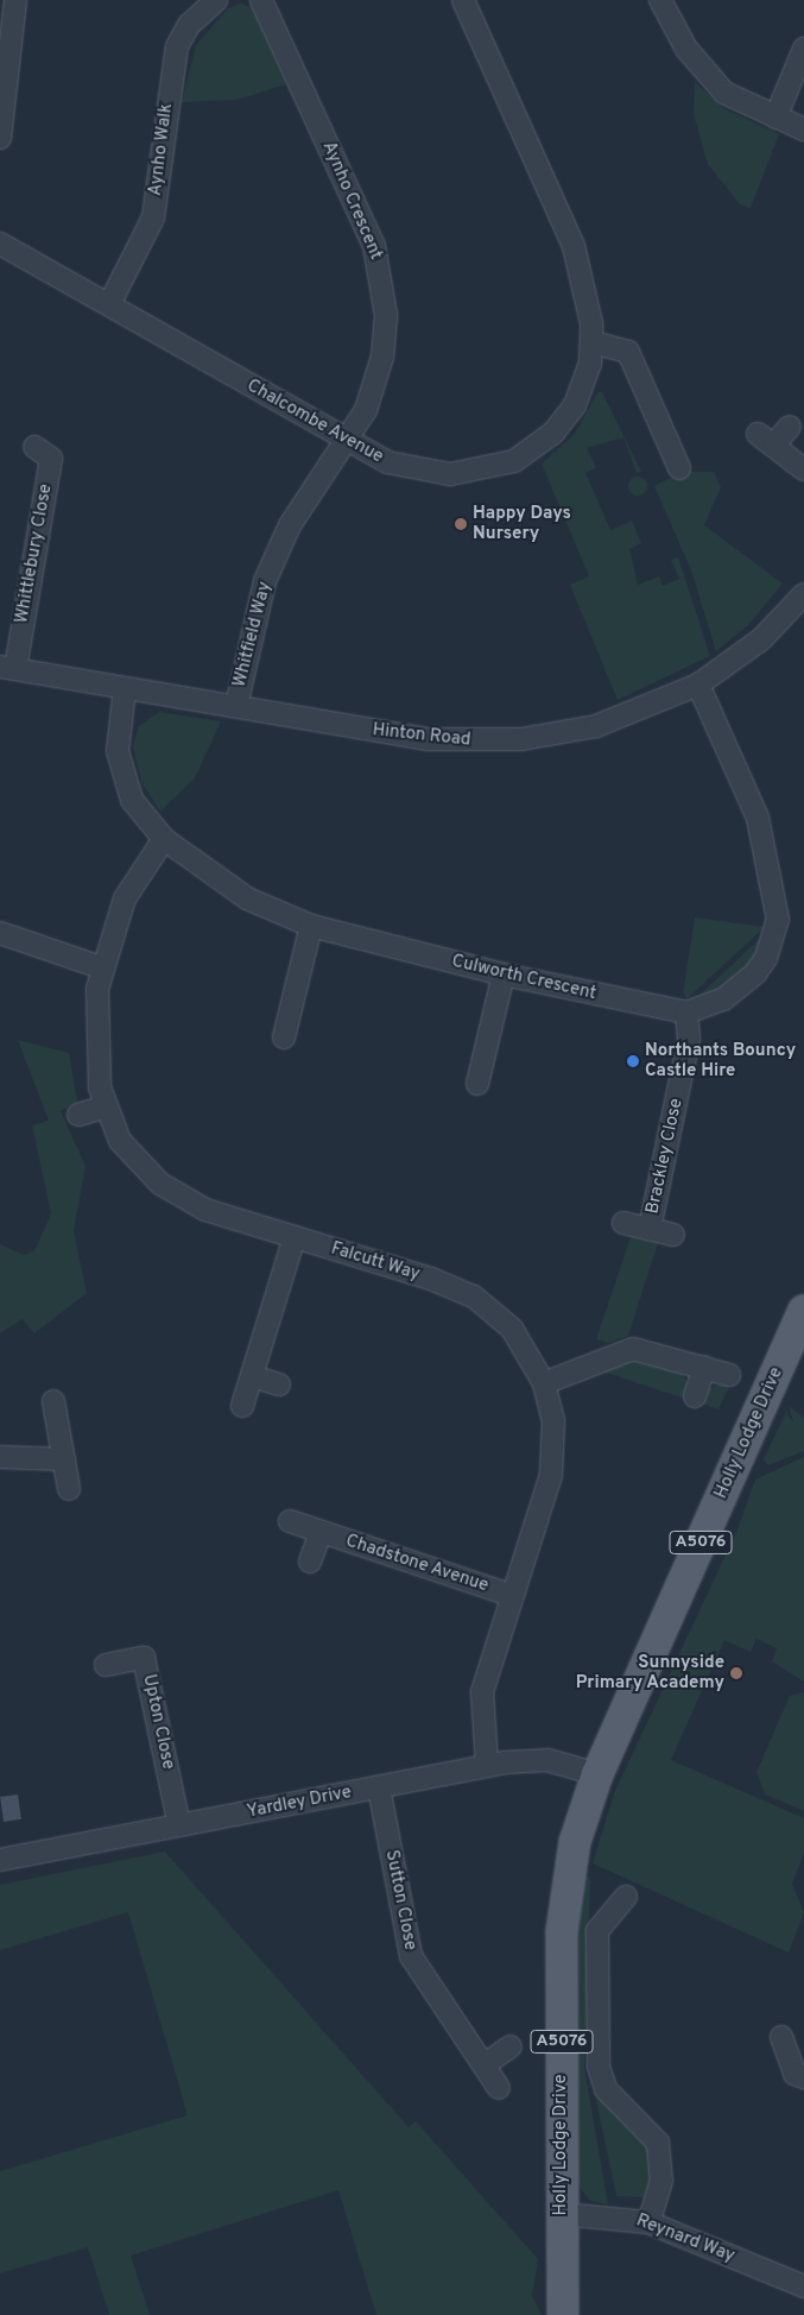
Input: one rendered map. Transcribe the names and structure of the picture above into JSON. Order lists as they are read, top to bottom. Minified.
{"streets":{"main road":["Holly Lodge Drive","A5076"],"street":["Aynho Walk","Aynho Crescent","Chalcombe Avenue","Whittlebury Close","Whitfield Way","Hinton Road","Culworth Crescent","Brackley Close","Falcutt Way","Chadstone Avenue","Upton Close","Yardley Drive","Sutton Close","Reynard Way"]},"crossings":[["Aynho Walk","Chalcombe Avenue"],["Aynho Crescent","Chalcombe Avenue"],["Aynho Crescent","Whitfield Way"],["Chalcombe Avenue","Whitfield Way"],["Whittlebury Close","Hinton Road"],["Whitfield Way","Hinton Road"],["Hinton Road","Culworth Crescent"],["Culworth Crescent","Brackley Close"],["Culworth Crescent","Falcutt Way"],["Falcutt Way","Chadstone Avenue"],["Falcutt Way","Yardley Drive"],["Holly Lodge Drive","Yardley Drive"],["Holly Lodge Drive","Reynard Way"],["Upton Close","Yardley Drive"],["Yardley Drive","Sutton Close"]],"places":["Happy Days Nursery","Northants Bouncy Castle Hire","Sunnyside Primary Academy"]}
